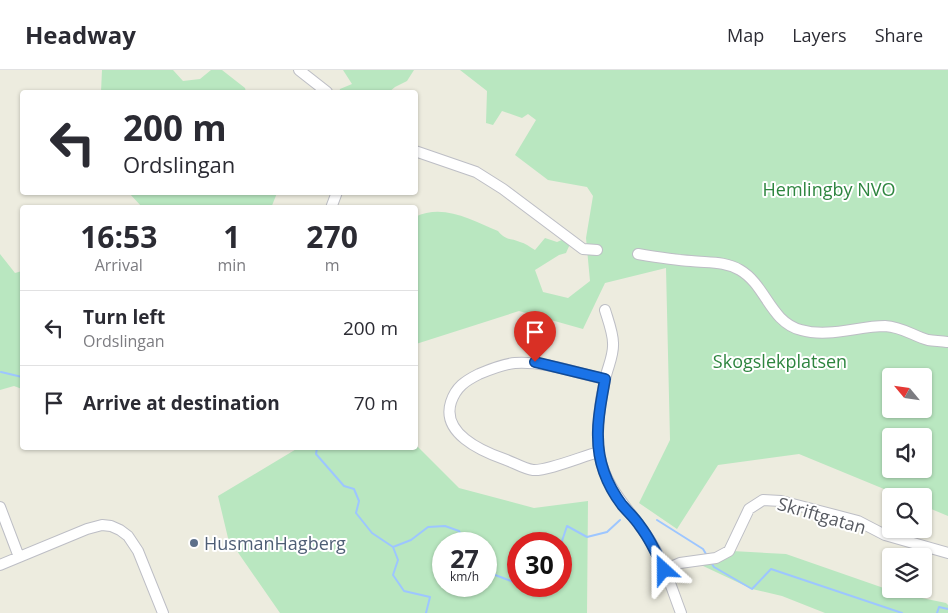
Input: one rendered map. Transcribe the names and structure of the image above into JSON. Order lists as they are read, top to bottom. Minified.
{"streets":{"street":["Skriftgatan"]},"parks":["Hemlingby NVO","Skogslekplatsen"],"places":["HusmanHagberg"],"north":"top left","page":{"header":"Headway","nav":["Map","Layers","Share"],"turn":["200 m","Ordslingan"],"eta":["16:53","Arrival","1","min","270","m"],"list":[{"name":"Turn left","note":"Ordslingan","value":"200 m"},{"name":"Arrive at destination","value":"70 m"}],"speed":"27 km/h","limit":"30"}}
